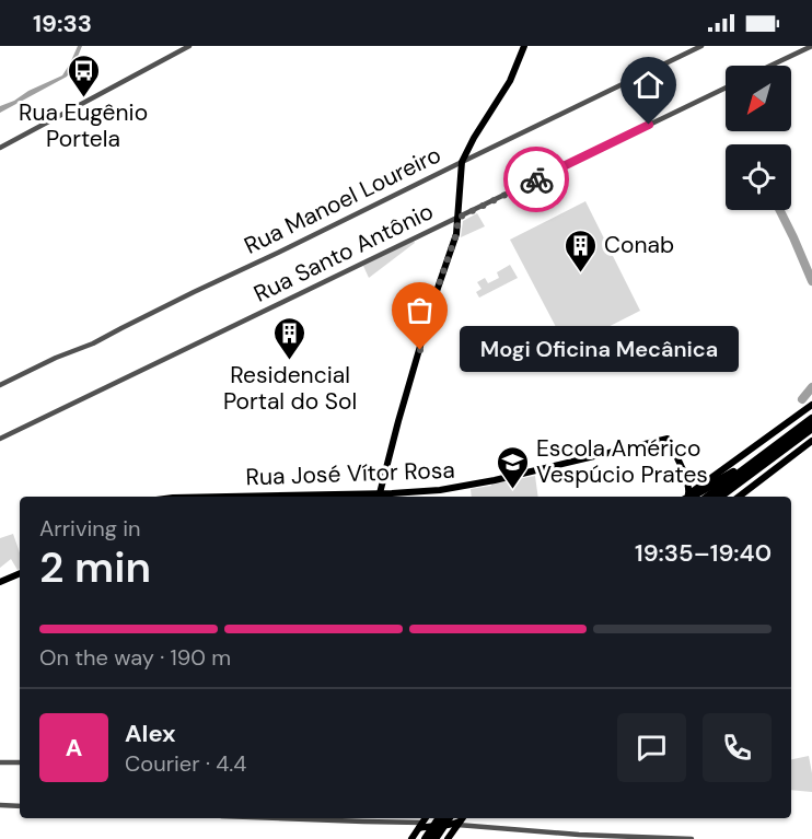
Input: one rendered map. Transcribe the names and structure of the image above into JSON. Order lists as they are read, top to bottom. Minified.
{"streets":{"main road":["Rua José Vítor Rosa"],"street":["Rua Manoel Loureiro","Rua Santo Antônio"]},"places":{"bus stop":["Rua Eugênio Portela"],"building":["Conab","Residencial Portal do Sol"],"other":["Mogi Oficina Mecânica"],"school or university":["Escola Américo Vespúcio Prates"]},"north":"bottom left","page":{"status":"19:33","bubble":"Mogi Oficina Mecânica","heading":["2 min","Arriving in","19:35–19:40"],"panel":["Alex","Courier · 4.4"],"bar":"On the way · 190 m","round":"A"}}
